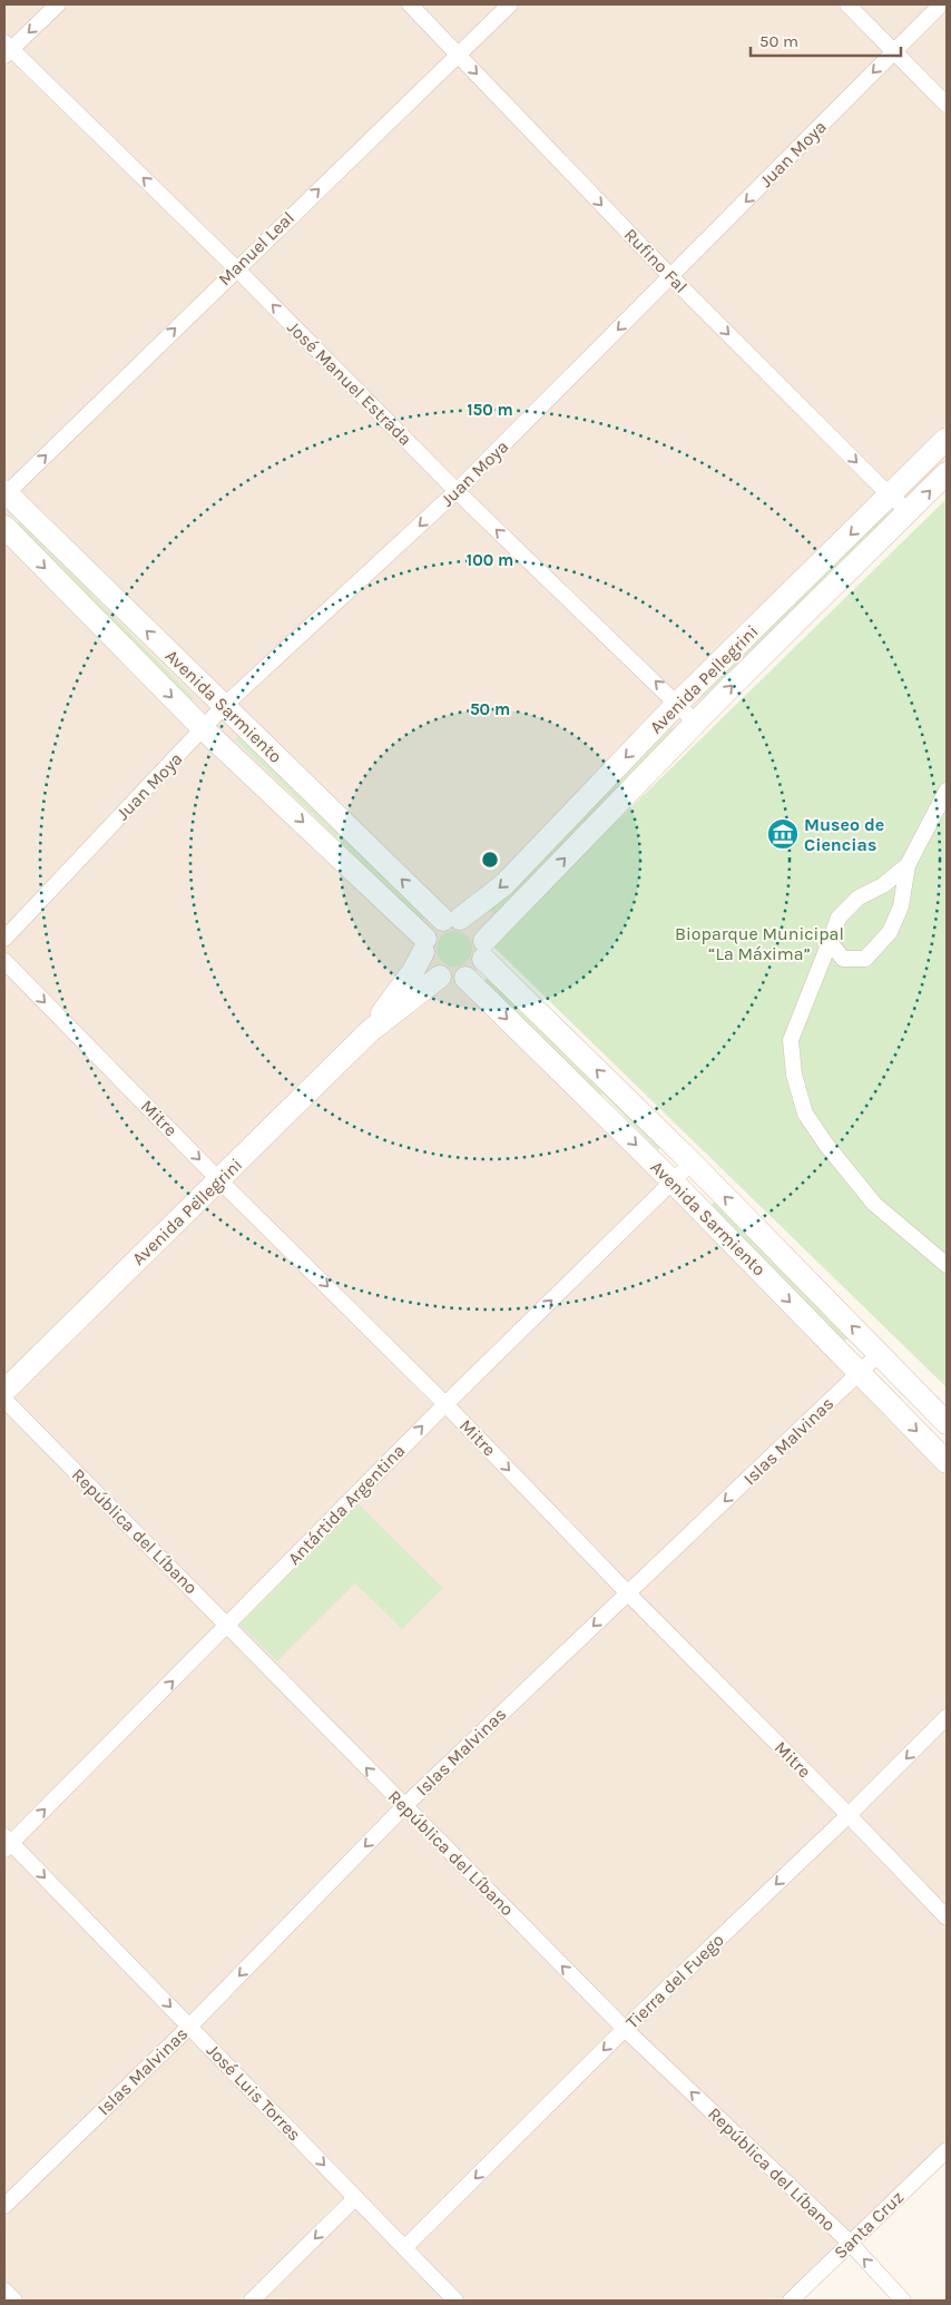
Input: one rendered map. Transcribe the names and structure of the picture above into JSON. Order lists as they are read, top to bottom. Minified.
{"streets":{"main road":["Avenida Pellegrini","Avenida Sarmiento"],"street":["Juan Moya","Manuel Leal","Rufino Fal","José Manuel Estrada","Mitre","Islas Malvinas","Antártida Argentina","República del Líbano","Tierra del Fuego","José Luis Torres","Santa Cruz"]},"crossings":[["Juan Moya","Rufino Fal"],["Juan Moya","José Manuel Estrada"],["Juan Moya","Avenida Sarmiento"],["Manuel Leal","Rufino Fal"],["Manuel Leal","José Manuel Estrada"],["Manuel Leal","Avenida Sarmiento"],["Rufino Fal","Avenida Pellegrini"],["José Manuel Estrada","Avenida Pellegrini"],["Avenida Pellegrini","Avenida Sarmiento"],["Avenida Pellegrini","Mitre"],["Avenida Sarmiento","Islas Malvinas"],["Avenida Sarmiento","Antártida Argentina"],["Mitre","Islas Malvinas"],["Mitre","Antártida Argentina"],["Mitre","Tierra del Fuego"],["Islas Malvinas","República del Líbano"],["Islas Malvinas","José Luis Torres"],["Antártida Argentina","República del Líbano"],["Antártida Argentina","José Luis Torres"],["República del Líbano","Tierra del Fuego"],["República del Líbano","Santa Cruz"],["Tierra del Fuego","José Luis Torres"]],"one_way":["Juan Moya","Manuel Leal","Rufino Fal","José Manuel Estrada","Mitre","Islas Malvinas","Antártida Argentina","República del Líbano","Tierra del Fuego","José Luis Torres"],"parks":["Bioparque Municipal “La Máxima”"],"places":{"museum":["Museo de Ciencias"]},"scale_bar":"50 m","rings":["150 m","100 m","50 m"]}
